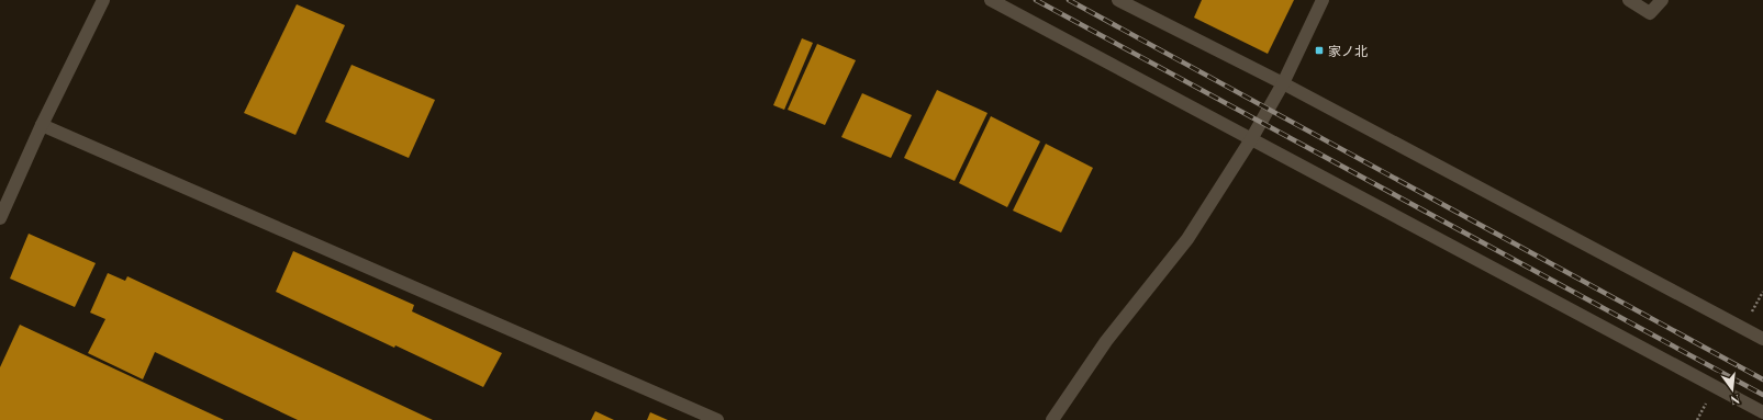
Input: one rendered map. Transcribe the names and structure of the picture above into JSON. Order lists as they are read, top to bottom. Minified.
{"places":{"transit":["家ノ北"]},"north":"bottom"}
